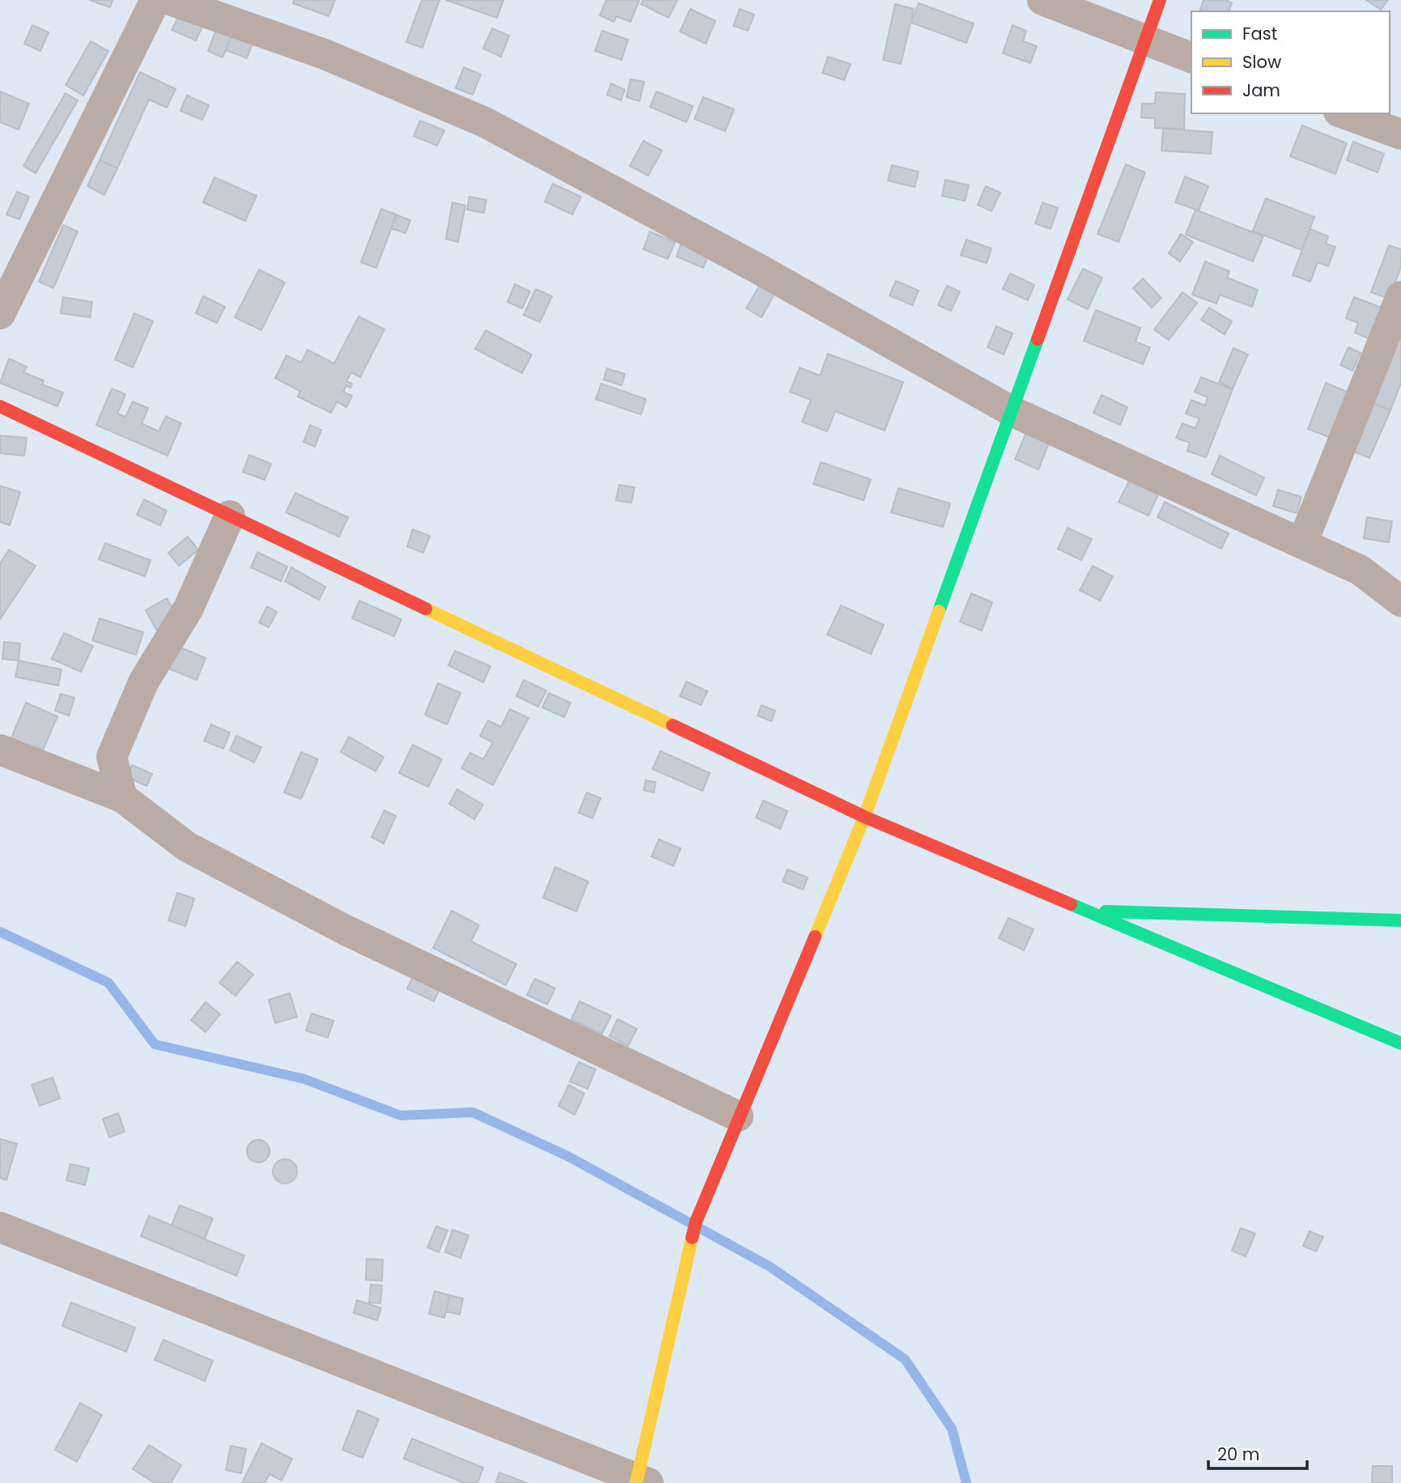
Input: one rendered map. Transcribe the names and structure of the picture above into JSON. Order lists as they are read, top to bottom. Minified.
{"legend":["Fast","Slow","Jam"],"scale_bar":"20 m"}
